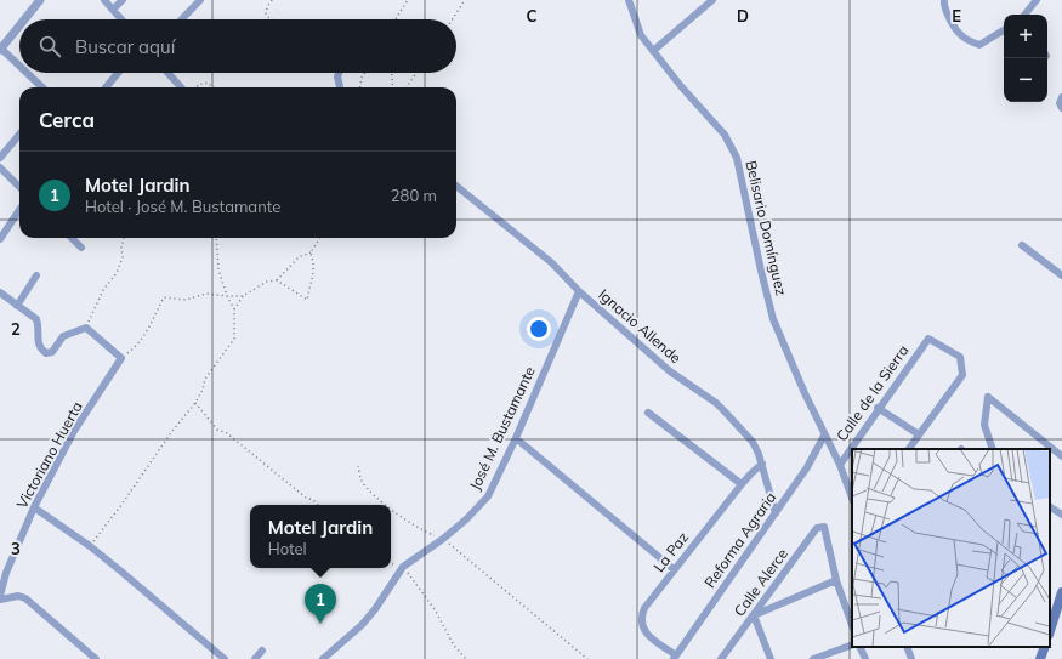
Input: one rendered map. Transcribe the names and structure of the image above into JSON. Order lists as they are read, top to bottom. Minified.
{"streets":{"street":["Belisario Domínguez","Ignacio Allende","Calle de la Sierra","José M. Bustamante","Victoriano Huerta","Reforma Agraria","La Paz","Calle Alerce"]},"crossings":[["Belisario Domínguez","Calle de la Sierra"],["Belisario Domínguez","Reforma Agraria"],["Ignacio Allende","José M. Bustamante"],["Ignacio Allende","Reforma Agraria"],["Ignacio Allende","La Paz"],["Reforma Agraria","La Paz"]],"page":{"map_buttons":["+","−"],"search":"Buscar aquí","heading":"Cerca","list":[{"mark":"1","name":"Motel Jardin","note":"Hotel · José M. Bustamante","value":"280 m"}],"popup":["Motel Jardin","Hotel"],"pins":"1"},"grid":{"columns":["C","D","E"],"rows":["2","3"]}}
